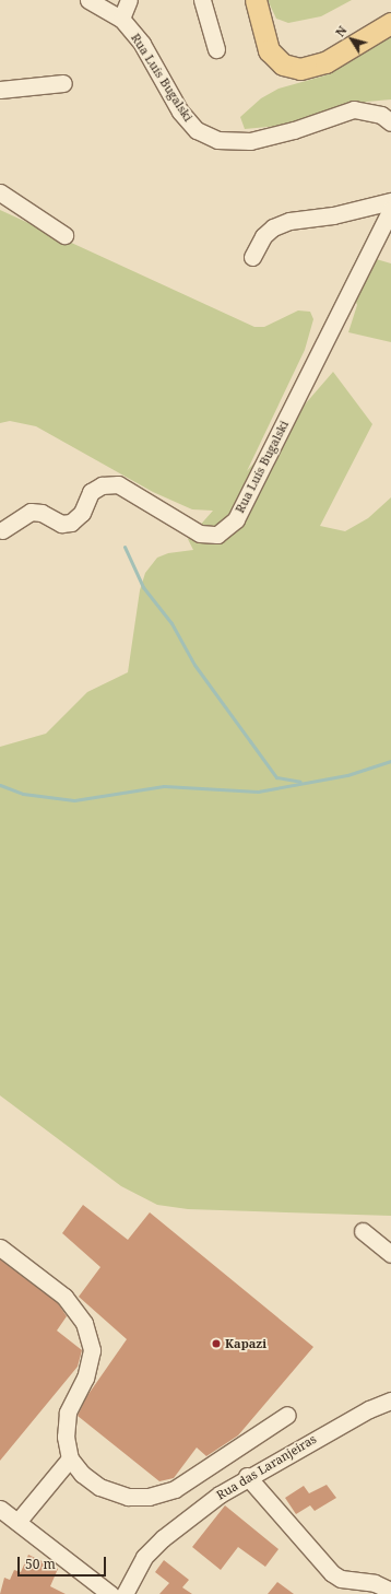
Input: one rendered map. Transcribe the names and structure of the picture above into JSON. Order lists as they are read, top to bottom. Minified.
{"streets":{"street":["Rua Luís Bugalski","Rua das Laranjeiras"]},"places":["Kapazi"],"scale_bar":"50 m","north":"top left"}
